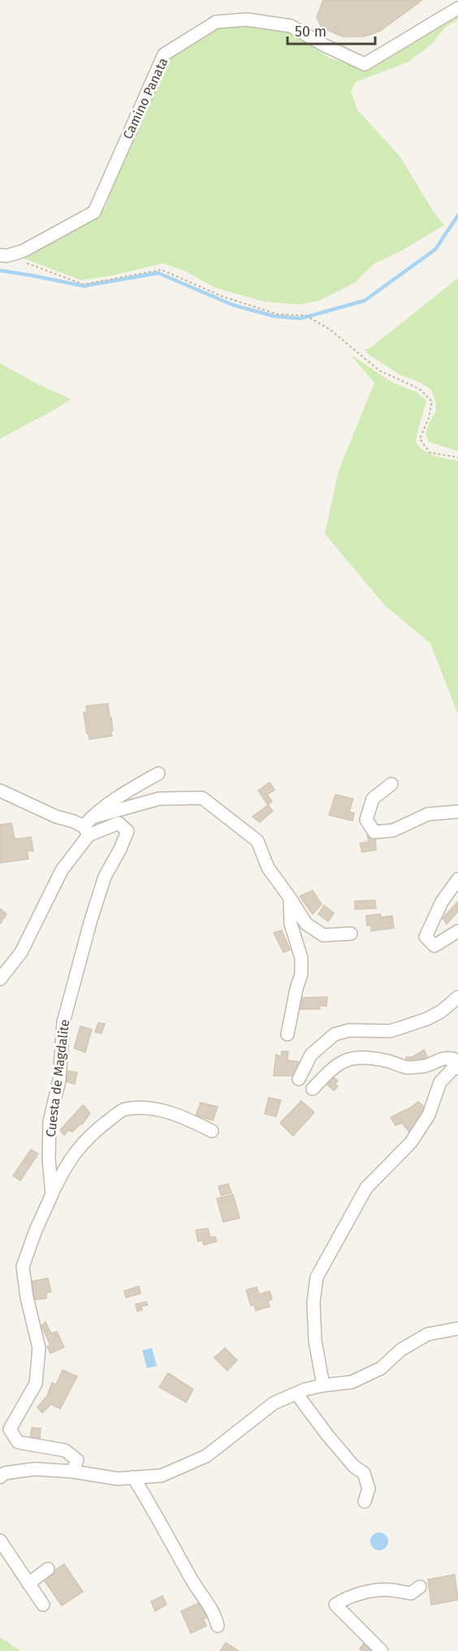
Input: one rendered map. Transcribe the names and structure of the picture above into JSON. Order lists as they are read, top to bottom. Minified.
{"streets":{"street":["Camino Panata","Cuesta de Magdalite"]},"scale_bar":"50 m"}
